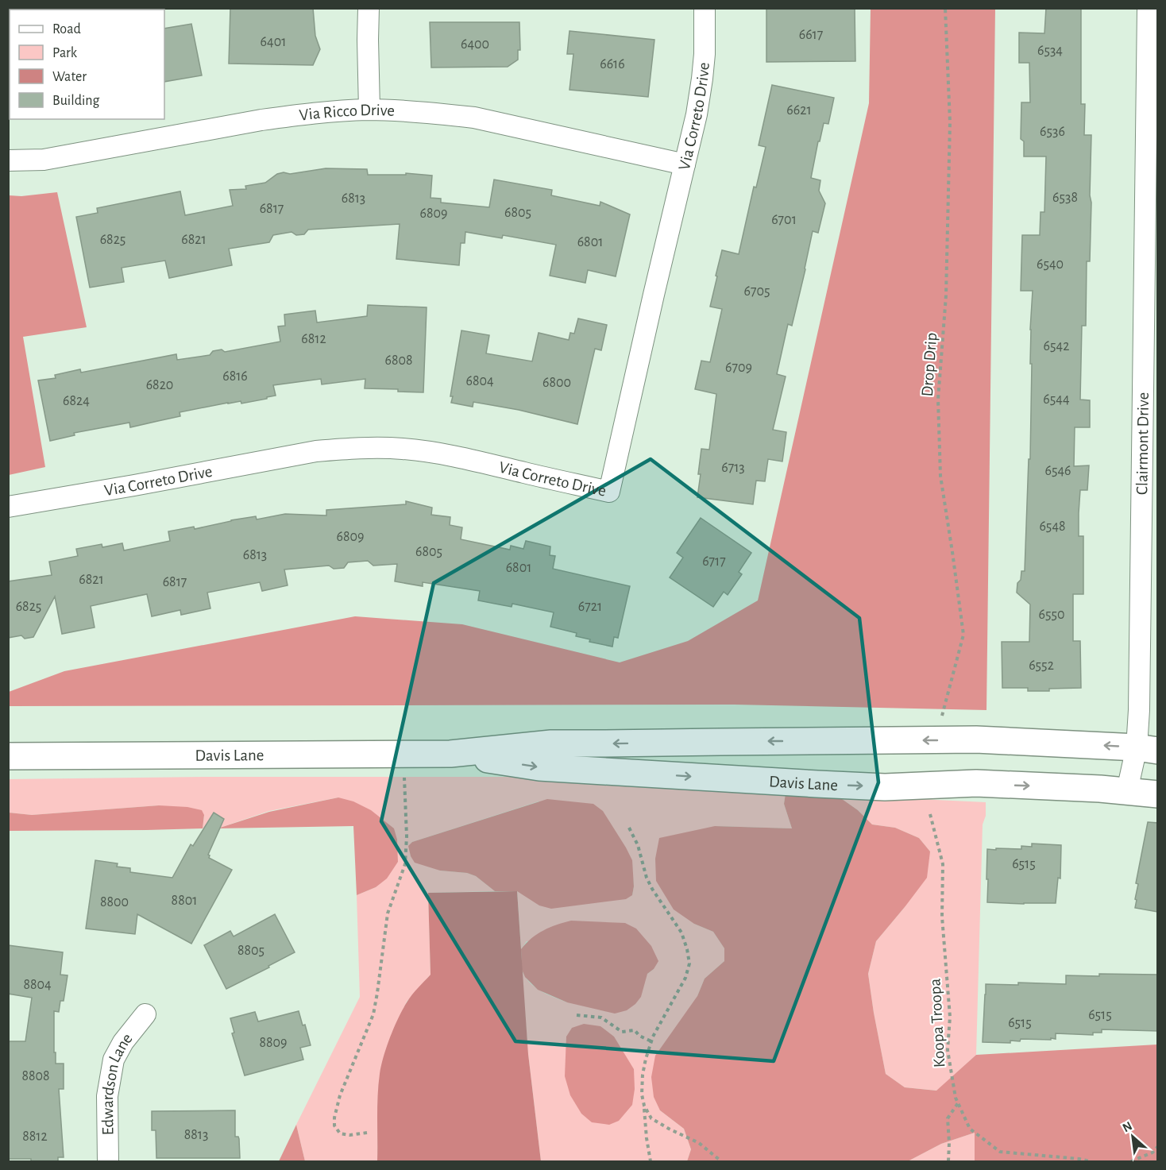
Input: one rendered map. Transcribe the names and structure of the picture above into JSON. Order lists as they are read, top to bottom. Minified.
{"streets":{"street":["Via Ricco Drive","Via Correto Drive","Clairmont Drive","Davis Lane","Edwardson Lane"],"path":["Drop Drip","Koopa Troopa"]},"crossings":[["Via Ricco Drive","Via Correto Drive"],["Clairmont Drive","Davis Lane"]],"house_numbers":["6617","6401","6400","6534","6616","6621","6536","6538","6813","6817","6805","6809","6701","6825","6821","6801","6540","6705","6812","6542","6808","6709","6816","6804","6800","6820","6544","6824","6713","6546","6548","6809","6805","6813","6717","6801","6821","6817","6825","6721","6550","6552","6515","8801","8800","8805","8804","6515","6515","8809","8808","8813","8812"],"legend":["Road","Park","Water","Building"],"north":"top left"}
